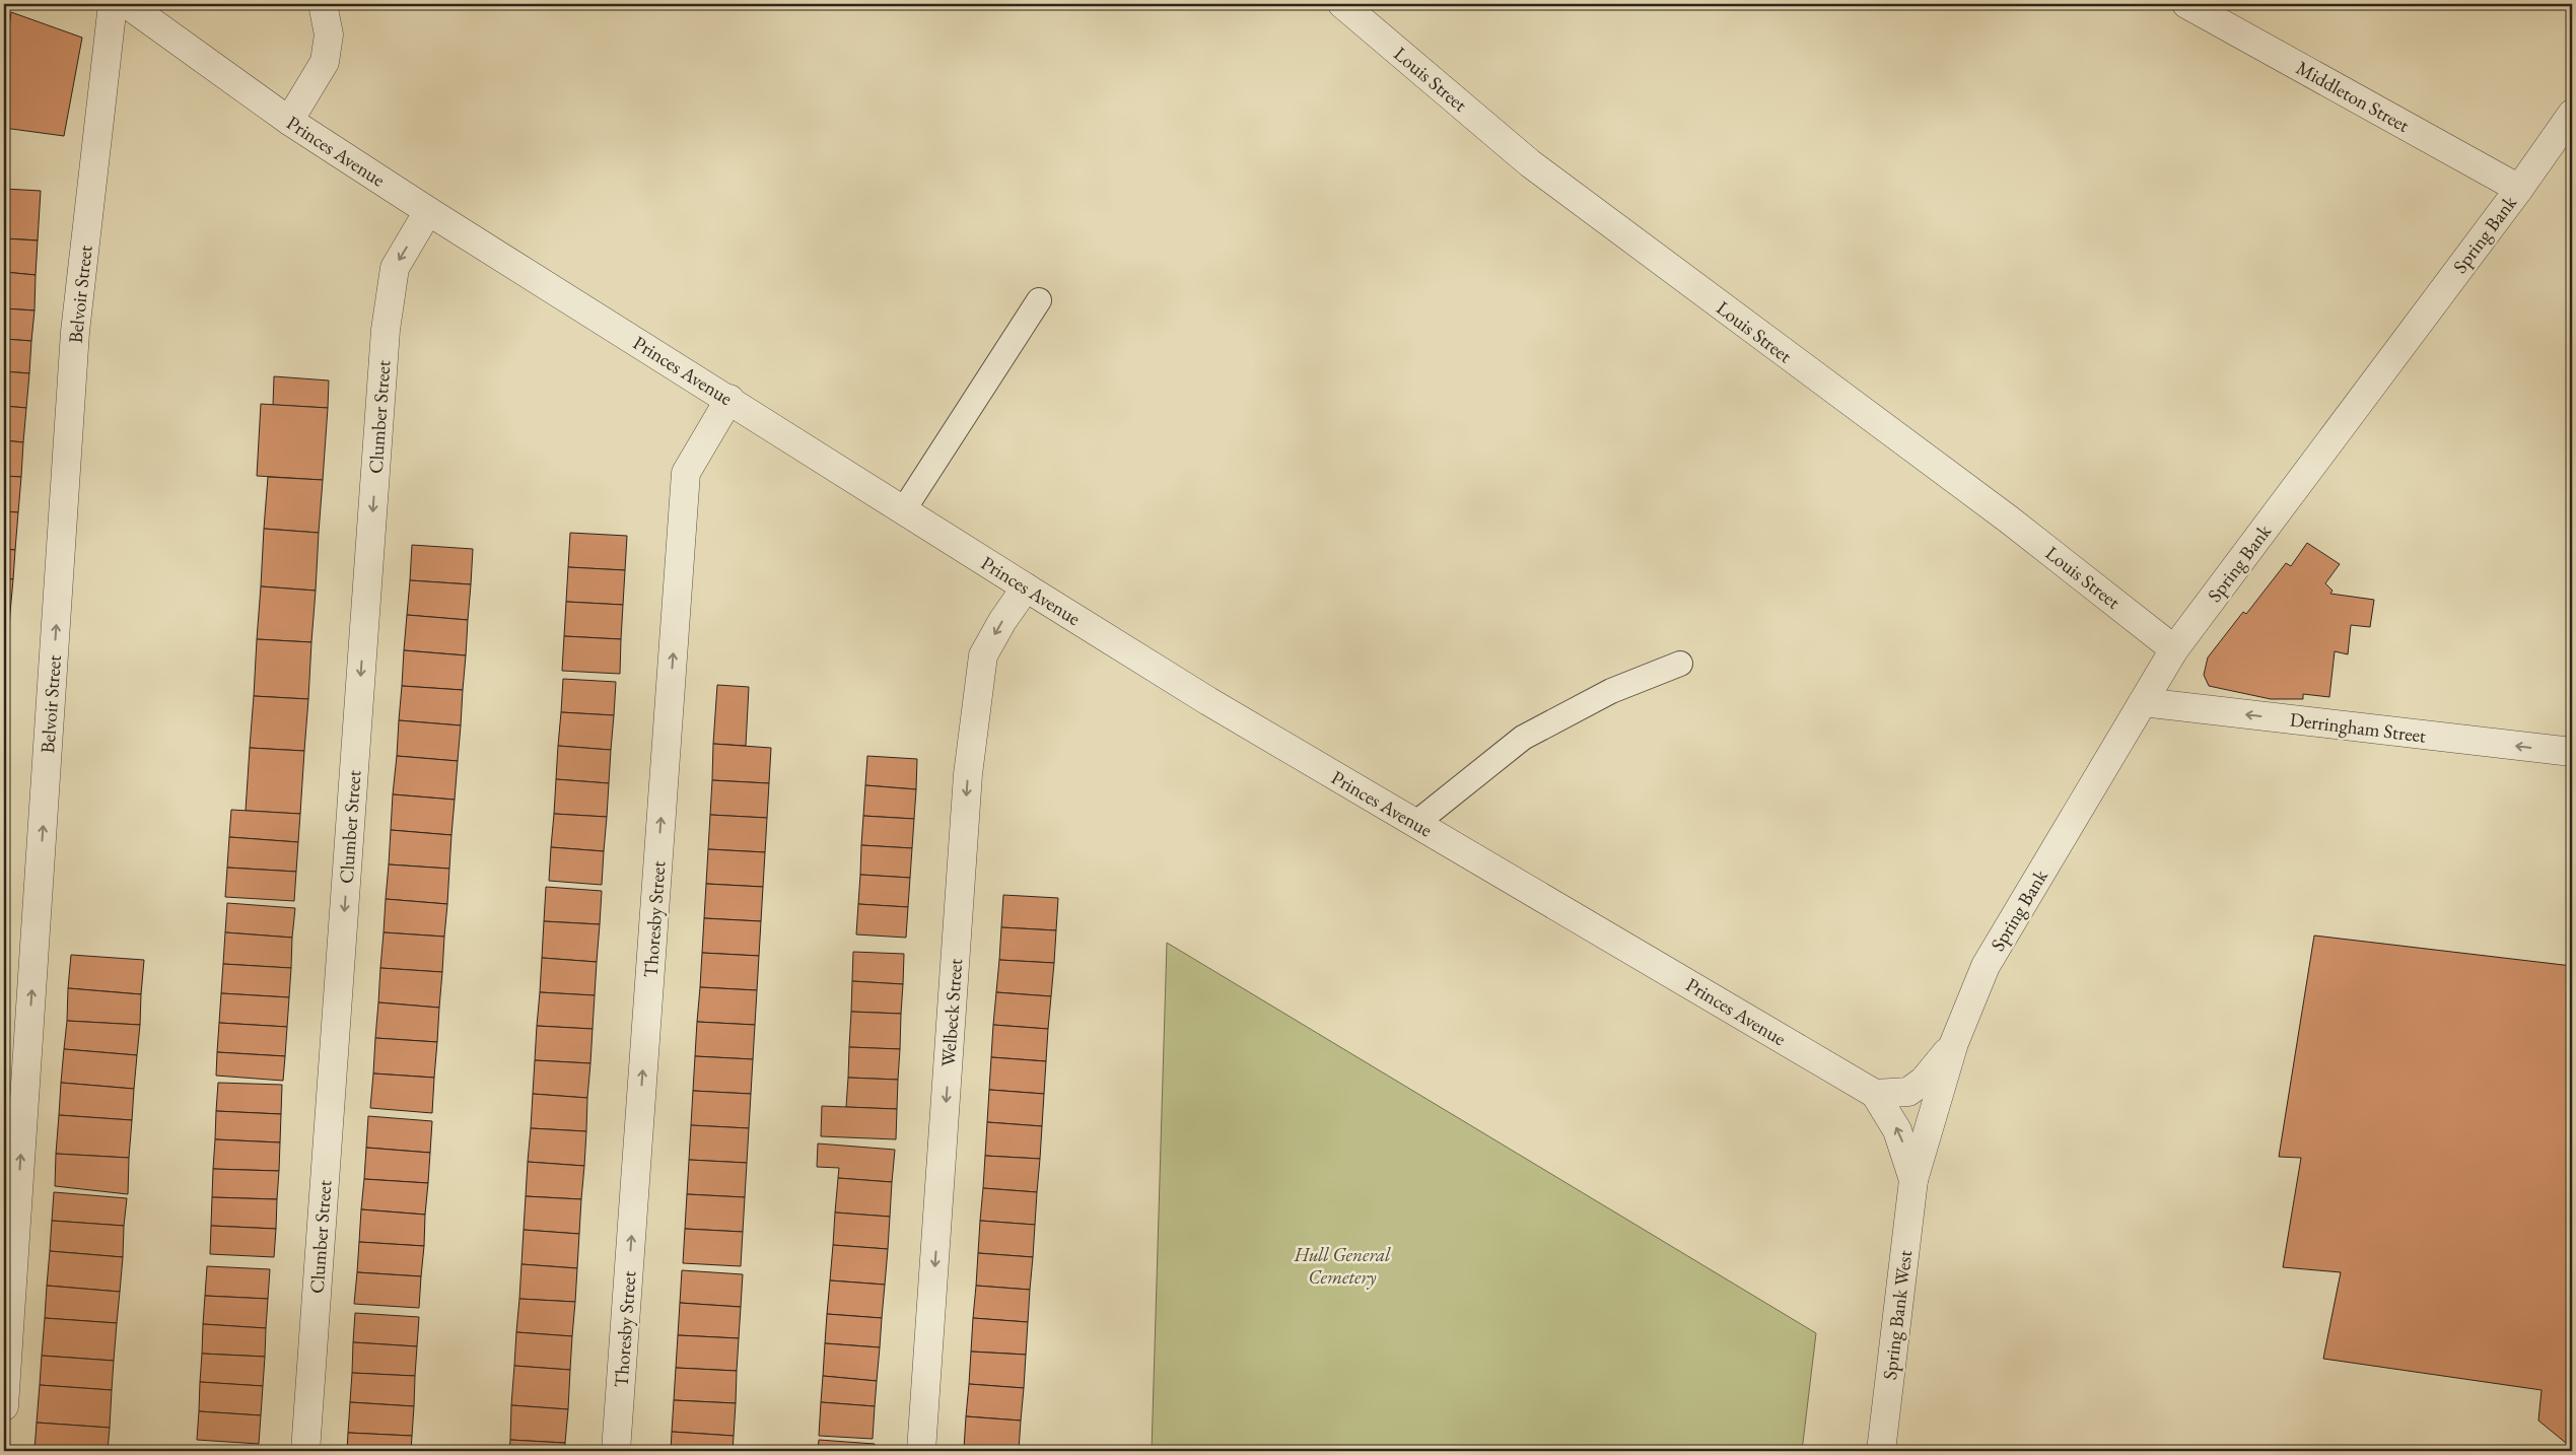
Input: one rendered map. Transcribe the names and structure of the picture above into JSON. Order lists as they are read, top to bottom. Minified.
{"streets":{"street":["Louis Street","Middleton Street","Princes Avenue","Spring Bank","Belvoir Street","Clumber Street","Derringham Street","Thoresby Street","Welbeck Street","Spring Bank West"]},"crossings":[["Louis Street","Spring Bank"],["Middleton Street","Spring Bank"],["Princes Avenue","Spring Bank"],["Princes Avenue","Clumber Street"],["Princes Avenue","Thoresby Street"],["Princes Avenue","Welbeck Street"],["Princes Avenue","Spring Bank West"],["Spring Bank","Derringham Street"],["Spring Bank","Spring Bank West"]],"one_way":["Belvoir Street","Clumber Street","Derringham Street","Thoresby Street","Welbeck Street"],"parks":["Hull General Cemetery"]}
